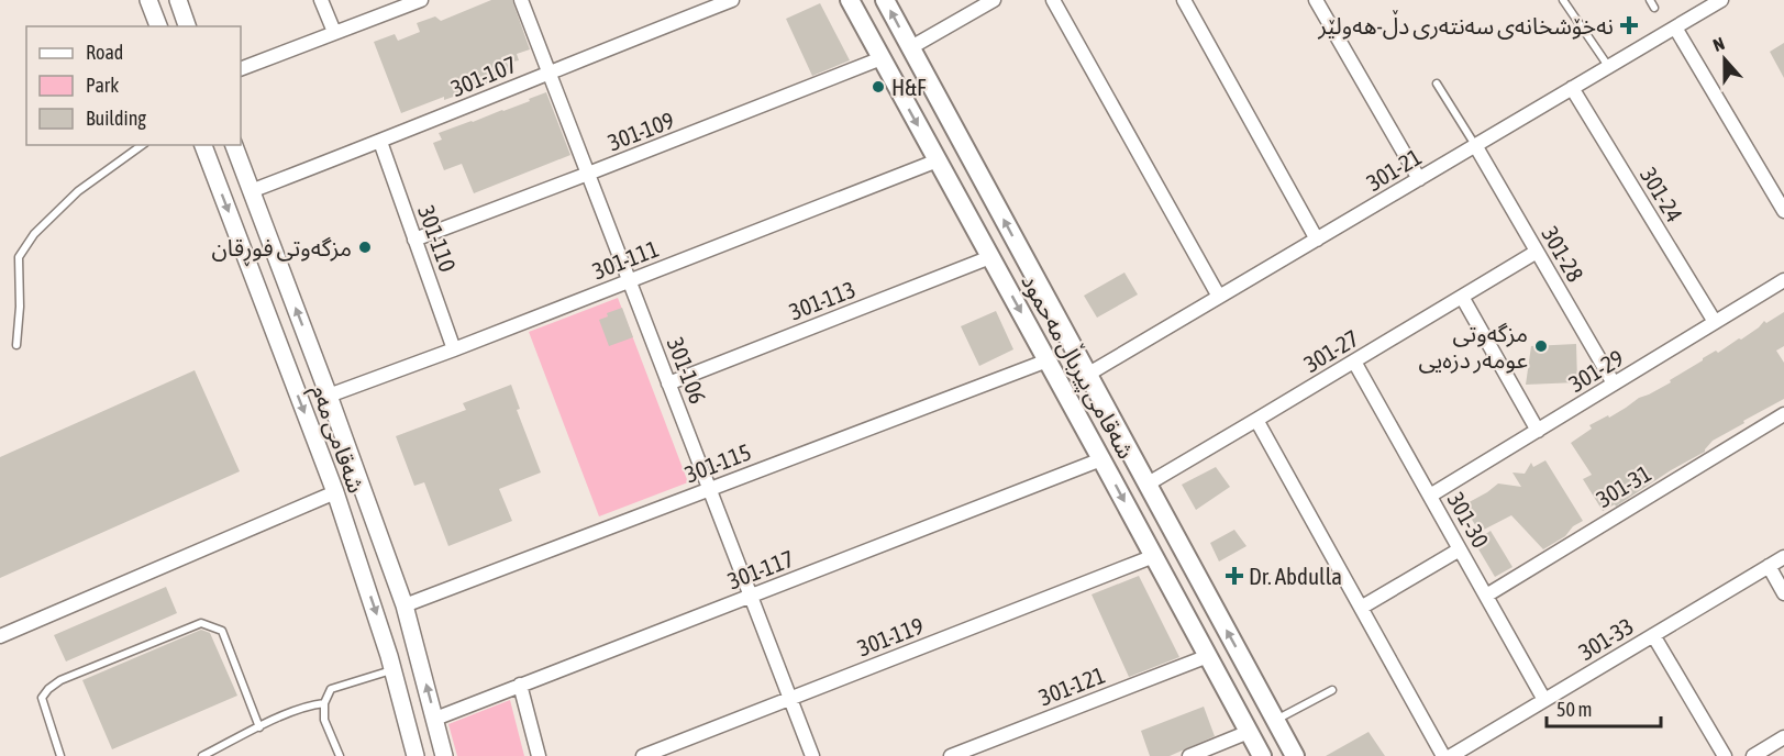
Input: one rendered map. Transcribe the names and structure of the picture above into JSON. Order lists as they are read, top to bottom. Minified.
{"streets":{"main road":["شەقامی پیرباڵ مەحمود"],"street":["301-107","301-109","301-21","301-24","301-110","301-28","301-111","301-113","301-27","301-106","301-29","شەقامی مەم","301-115","301-31","301-30","301-117","301-119","301-33","301-121"]},"crossings":[["301-107","301-110"],["301-107","301-106"],["301-107","شەقامی مەم"],["301-109","301-110"],["301-109","شەقامی پیرباڵ مەحمود"],["301-109","301-106"],["301-21","301-24"],["301-21","301-28"],["301-21","شەقامی پیرباڵ مەحمود"],["301-24","301-29"],["301-110","301-111"],["301-28","301-27"],["301-28","301-29"],["301-111","شەقامی پیرباڵ مەحمود"],["301-111","301-106"],["301-111","شەقامی مەم"],["301-113","شەقامی پیرباڵ مەحمود"],["301-113","301-106"],["301-27","شەقامی پیرباڵ مەحمود"],["301-27","301-30"],["شەقامی پیرباڵ مەحمود","301-115"],["شەقامی پیرباڵ مەحمود","301-117"],["شەقامی پیرباڵ مەحمود","301-119"],["شەقامی پیرباڵ مەحمود","301-121"],["301-106","301-115"],["301-106","301-117"],["301-106","301-119"],["301-29","301-30"],["شەقامی مەم","301-115"],["شەقامی مەم","301-117"],["301-31","301-30"],["301-30","301-33"]],"places":{"health":["نەخۆشخانەی سەنتەری دڵ-هەولێر","Dr. Abdulla"],"other":["H&F","مزگەوتی فوڕقان","مزگەوتی عومەر دزەیی"]},"legend":["Road","Park","Building"],"scale_bar":"50 m","north":"top"}
